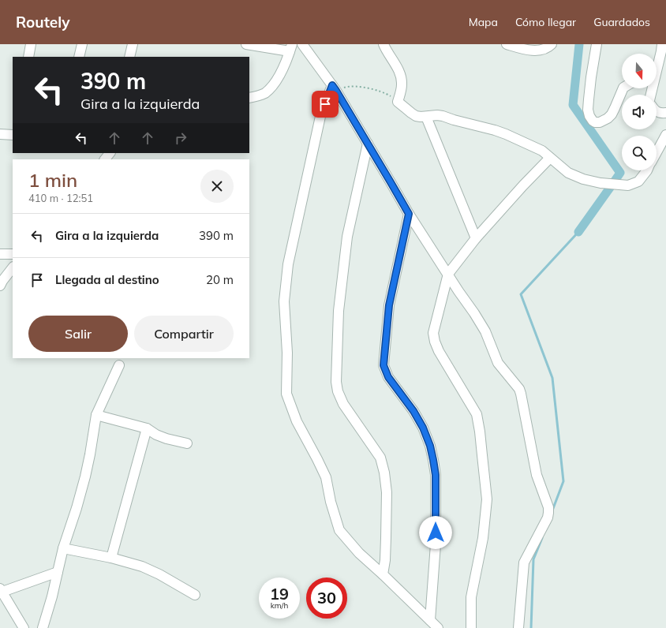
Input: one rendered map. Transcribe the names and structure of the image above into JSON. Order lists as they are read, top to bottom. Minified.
{"north":"bottom","page":{"header":"Routely","nav":["Mapa","Cómo llegar","Guardados"],"turn":["390 m","Gira a la izquierda"],"heading":["1 min","410 m · 12:51"],"list":[{"name":"Gira a la izquierda","value":"390 m"},{"name":"Llegada al destino","value":"20 m"}],"buttons":["Salir","Compartir"],"speed":"19 km/h","limit":"30"}}
